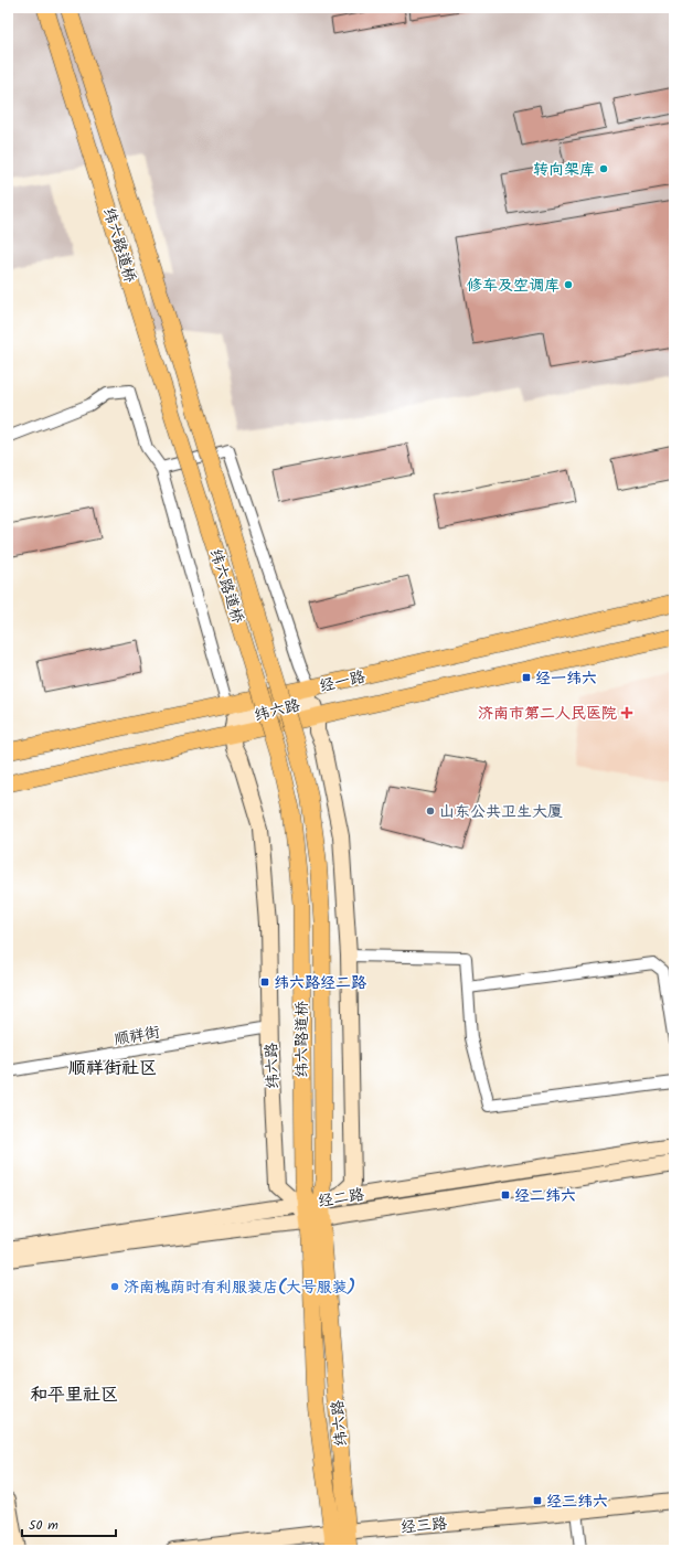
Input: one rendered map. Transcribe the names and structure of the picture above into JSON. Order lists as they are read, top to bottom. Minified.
{"streets":{"main road":["纬六路道桥","经一路","纬六路"],"street":["顺祥街","经二路","经三路"]},"crossings":[["纬六路道桥","纬六路"],["经一路","纬六路"],["纬六路","顺祥街"],["纬六路","经二路"],["纬六路","经三路"]],"districts":["顺祥街社区","和平里社区"],"places":{"other":["转向架库","修车及空调库","山东公共卫生大厦","济南槐荫时有利服装店(大号服装)"],"transit":["经一纬六","纬六路经二路","经二纬六","经三纬六"],"health":["济南市第二人民医院"]},"scale_bar":"50 m"}
